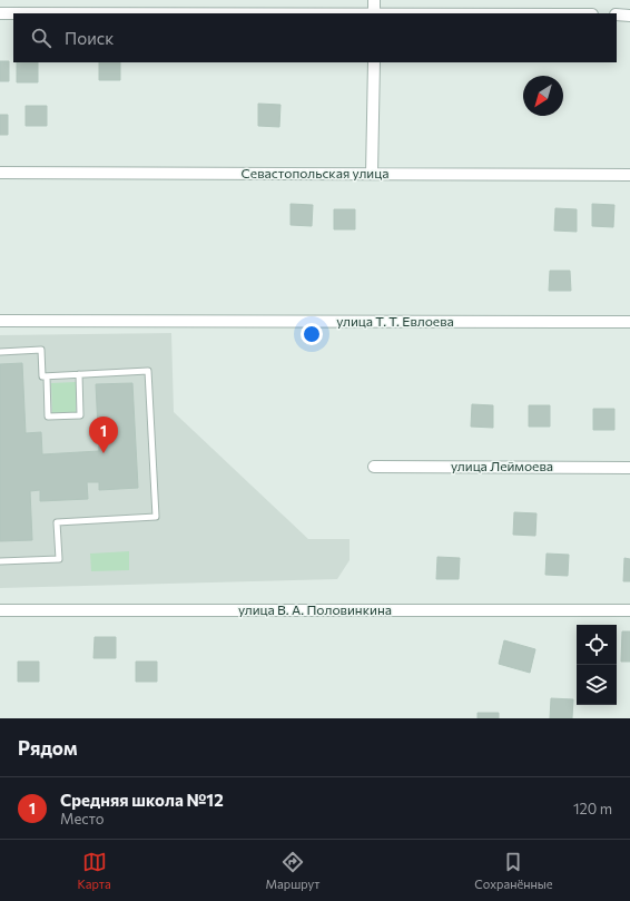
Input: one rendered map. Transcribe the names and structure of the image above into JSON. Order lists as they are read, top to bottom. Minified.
{"streets":{"street":["Севастопольская улица","улица Т. Т. Евлоева","улица Леймоева","улица В. А. Половинкина"]},"north":"bottom left","page":{"search":"Поиск","pins":"1","heading":"Рядом","list":[{"mark":"1","name":"Средняя школа №12","note":"Место","value":"120 m"}],"nav":["Карта","Маршрут","Сохранённые"]}}
